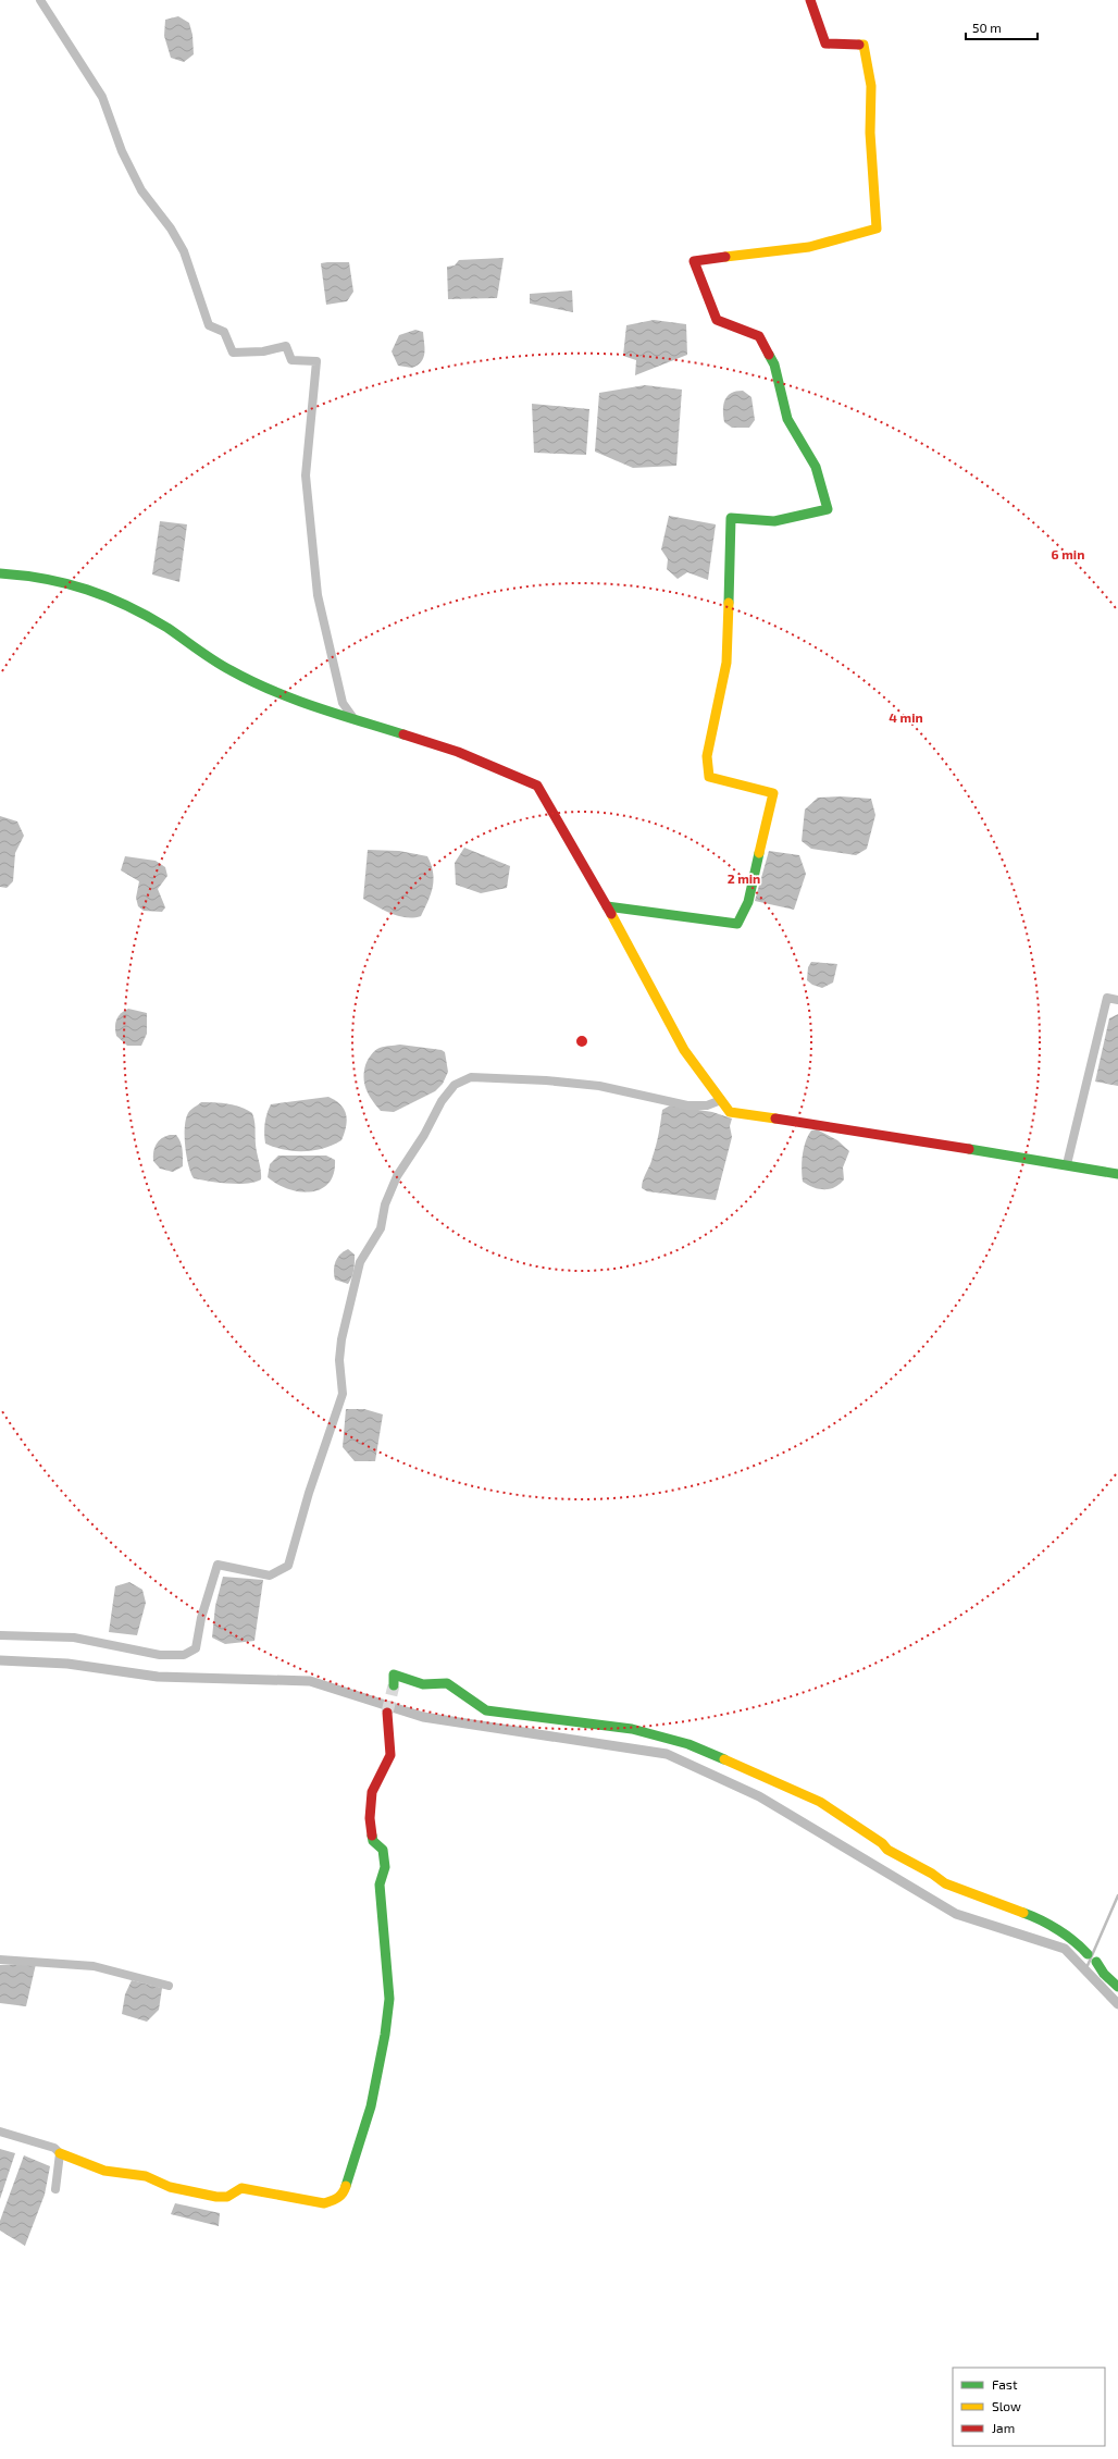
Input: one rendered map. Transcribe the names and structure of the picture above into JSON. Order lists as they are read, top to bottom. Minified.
{"legend":["Fast","Slow","Jam"],"scale_bar":"50 m","rings":["6 min","4 min","2 min"]}
